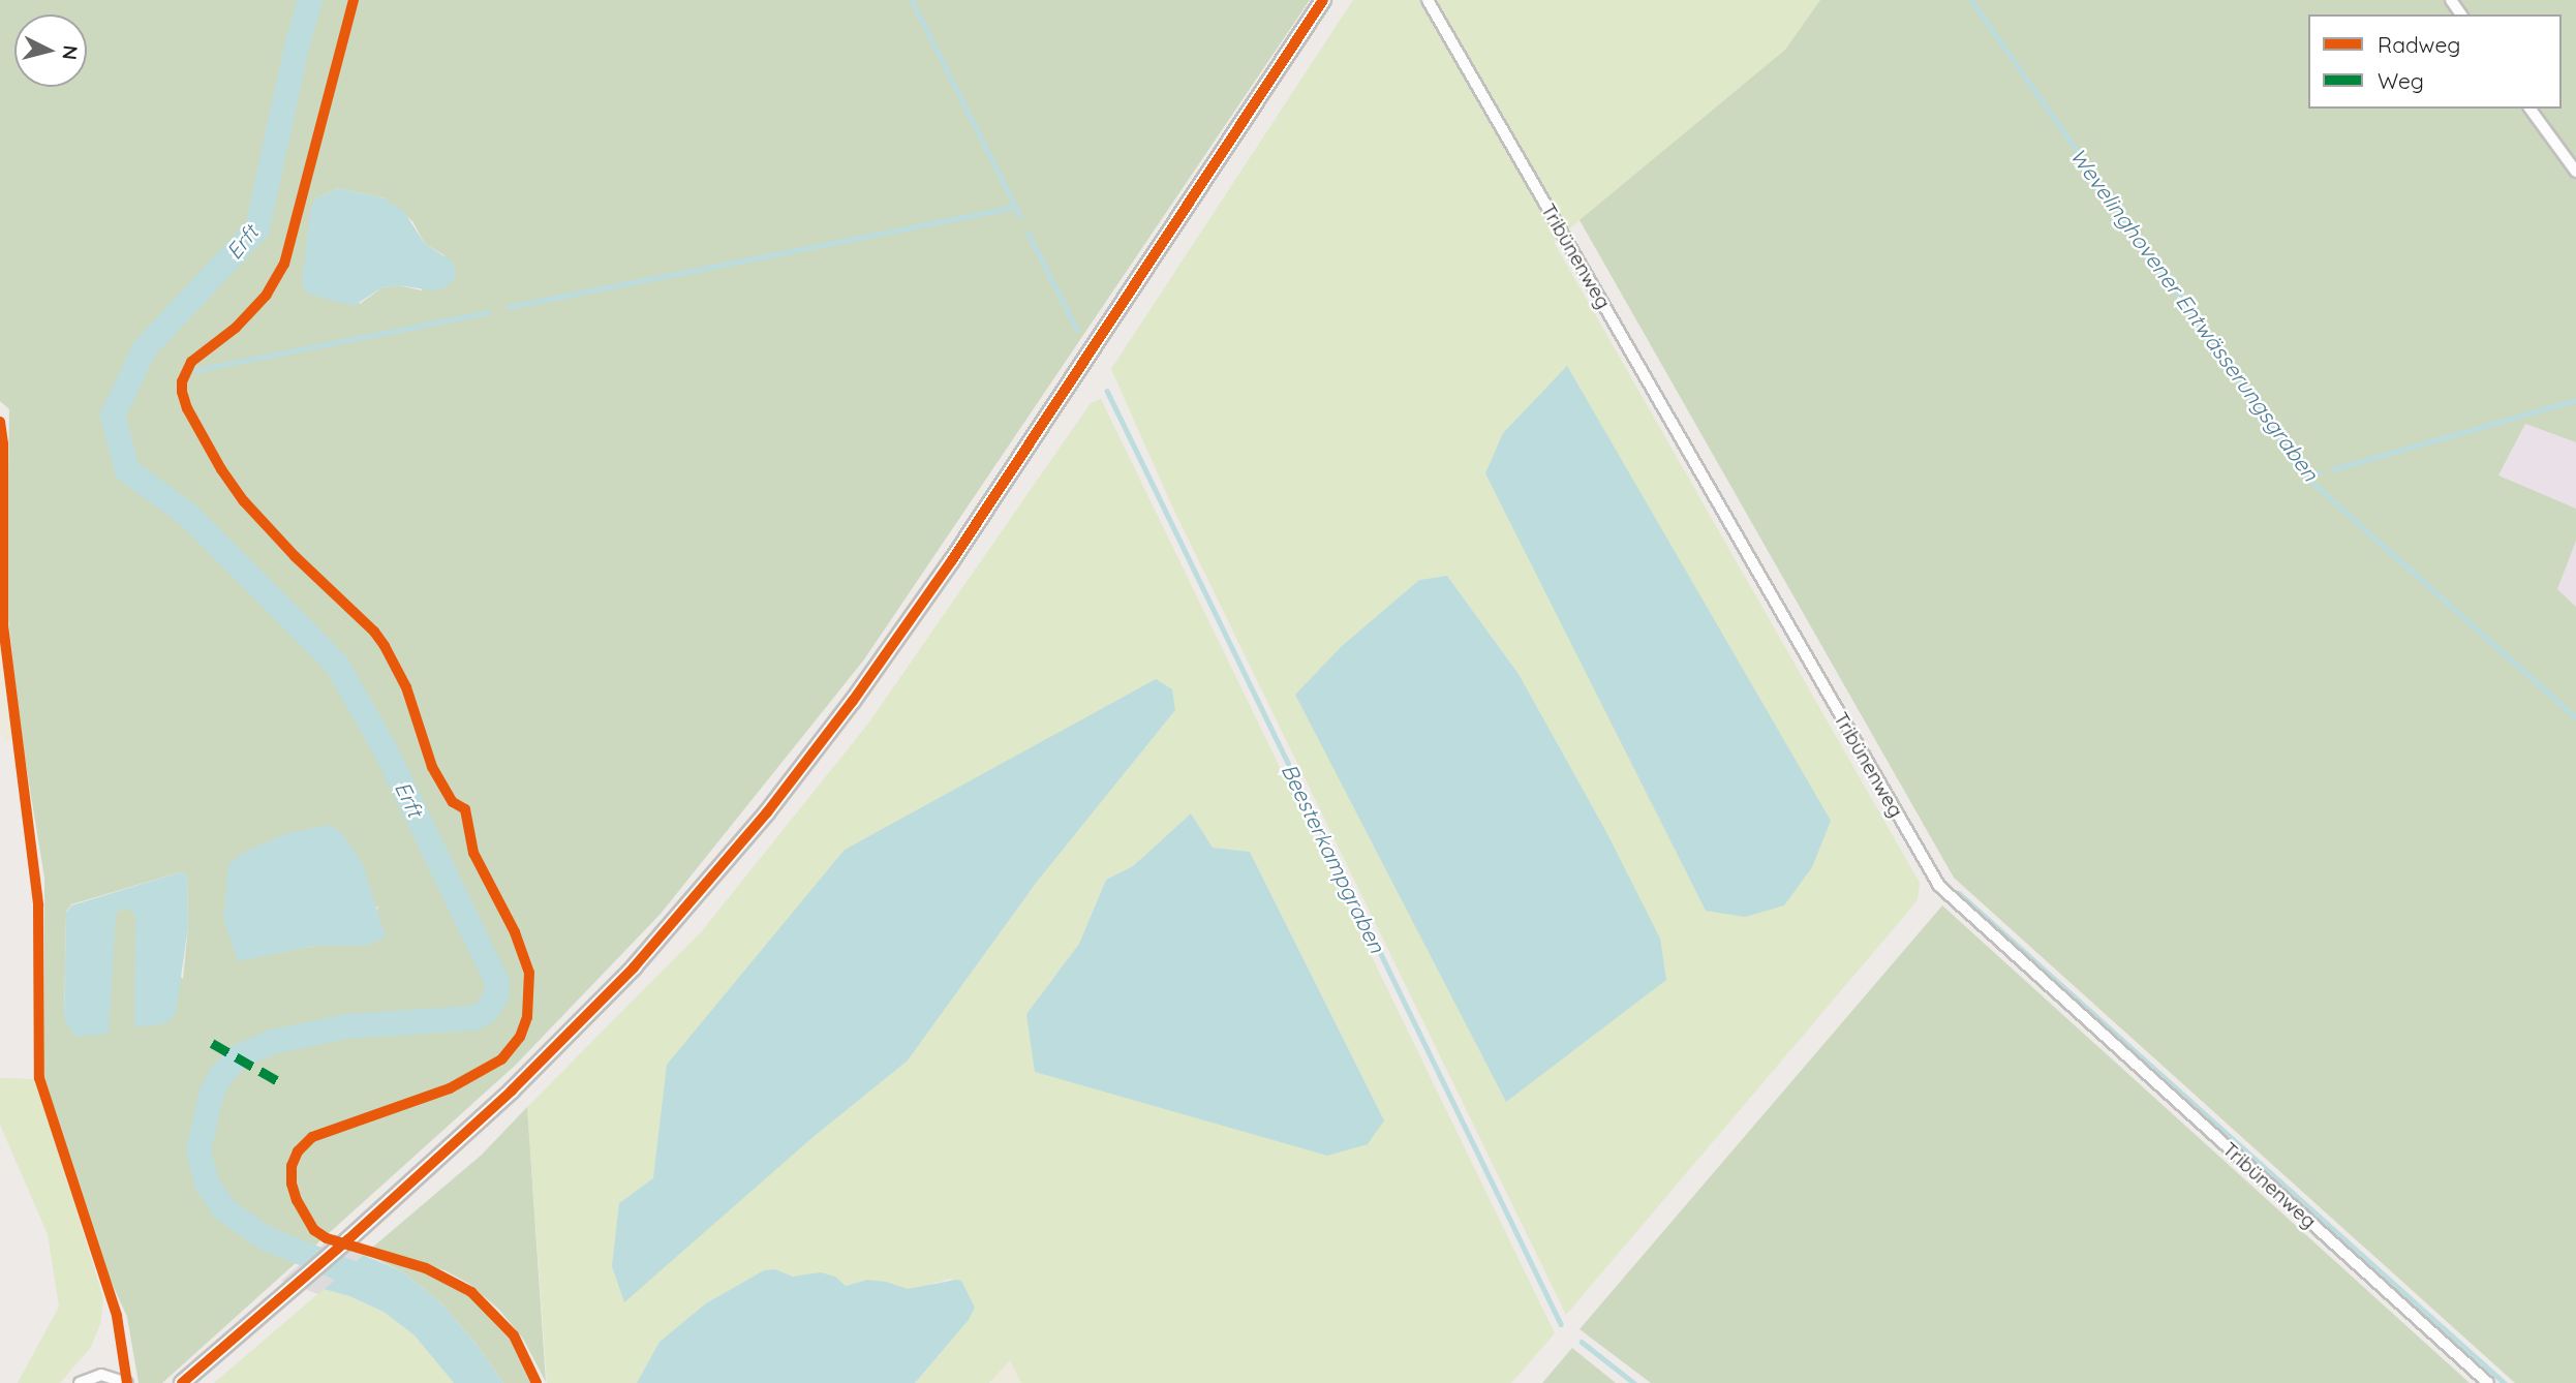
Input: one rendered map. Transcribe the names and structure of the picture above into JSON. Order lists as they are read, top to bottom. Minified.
{"streets":{"street":["Tribünenweg"]},"water":["Erft","Wevelinghovener Entwässerungsgraben","Beesterkampgraben"],"legend":["Radweg","Weg"],"north":"right"}
